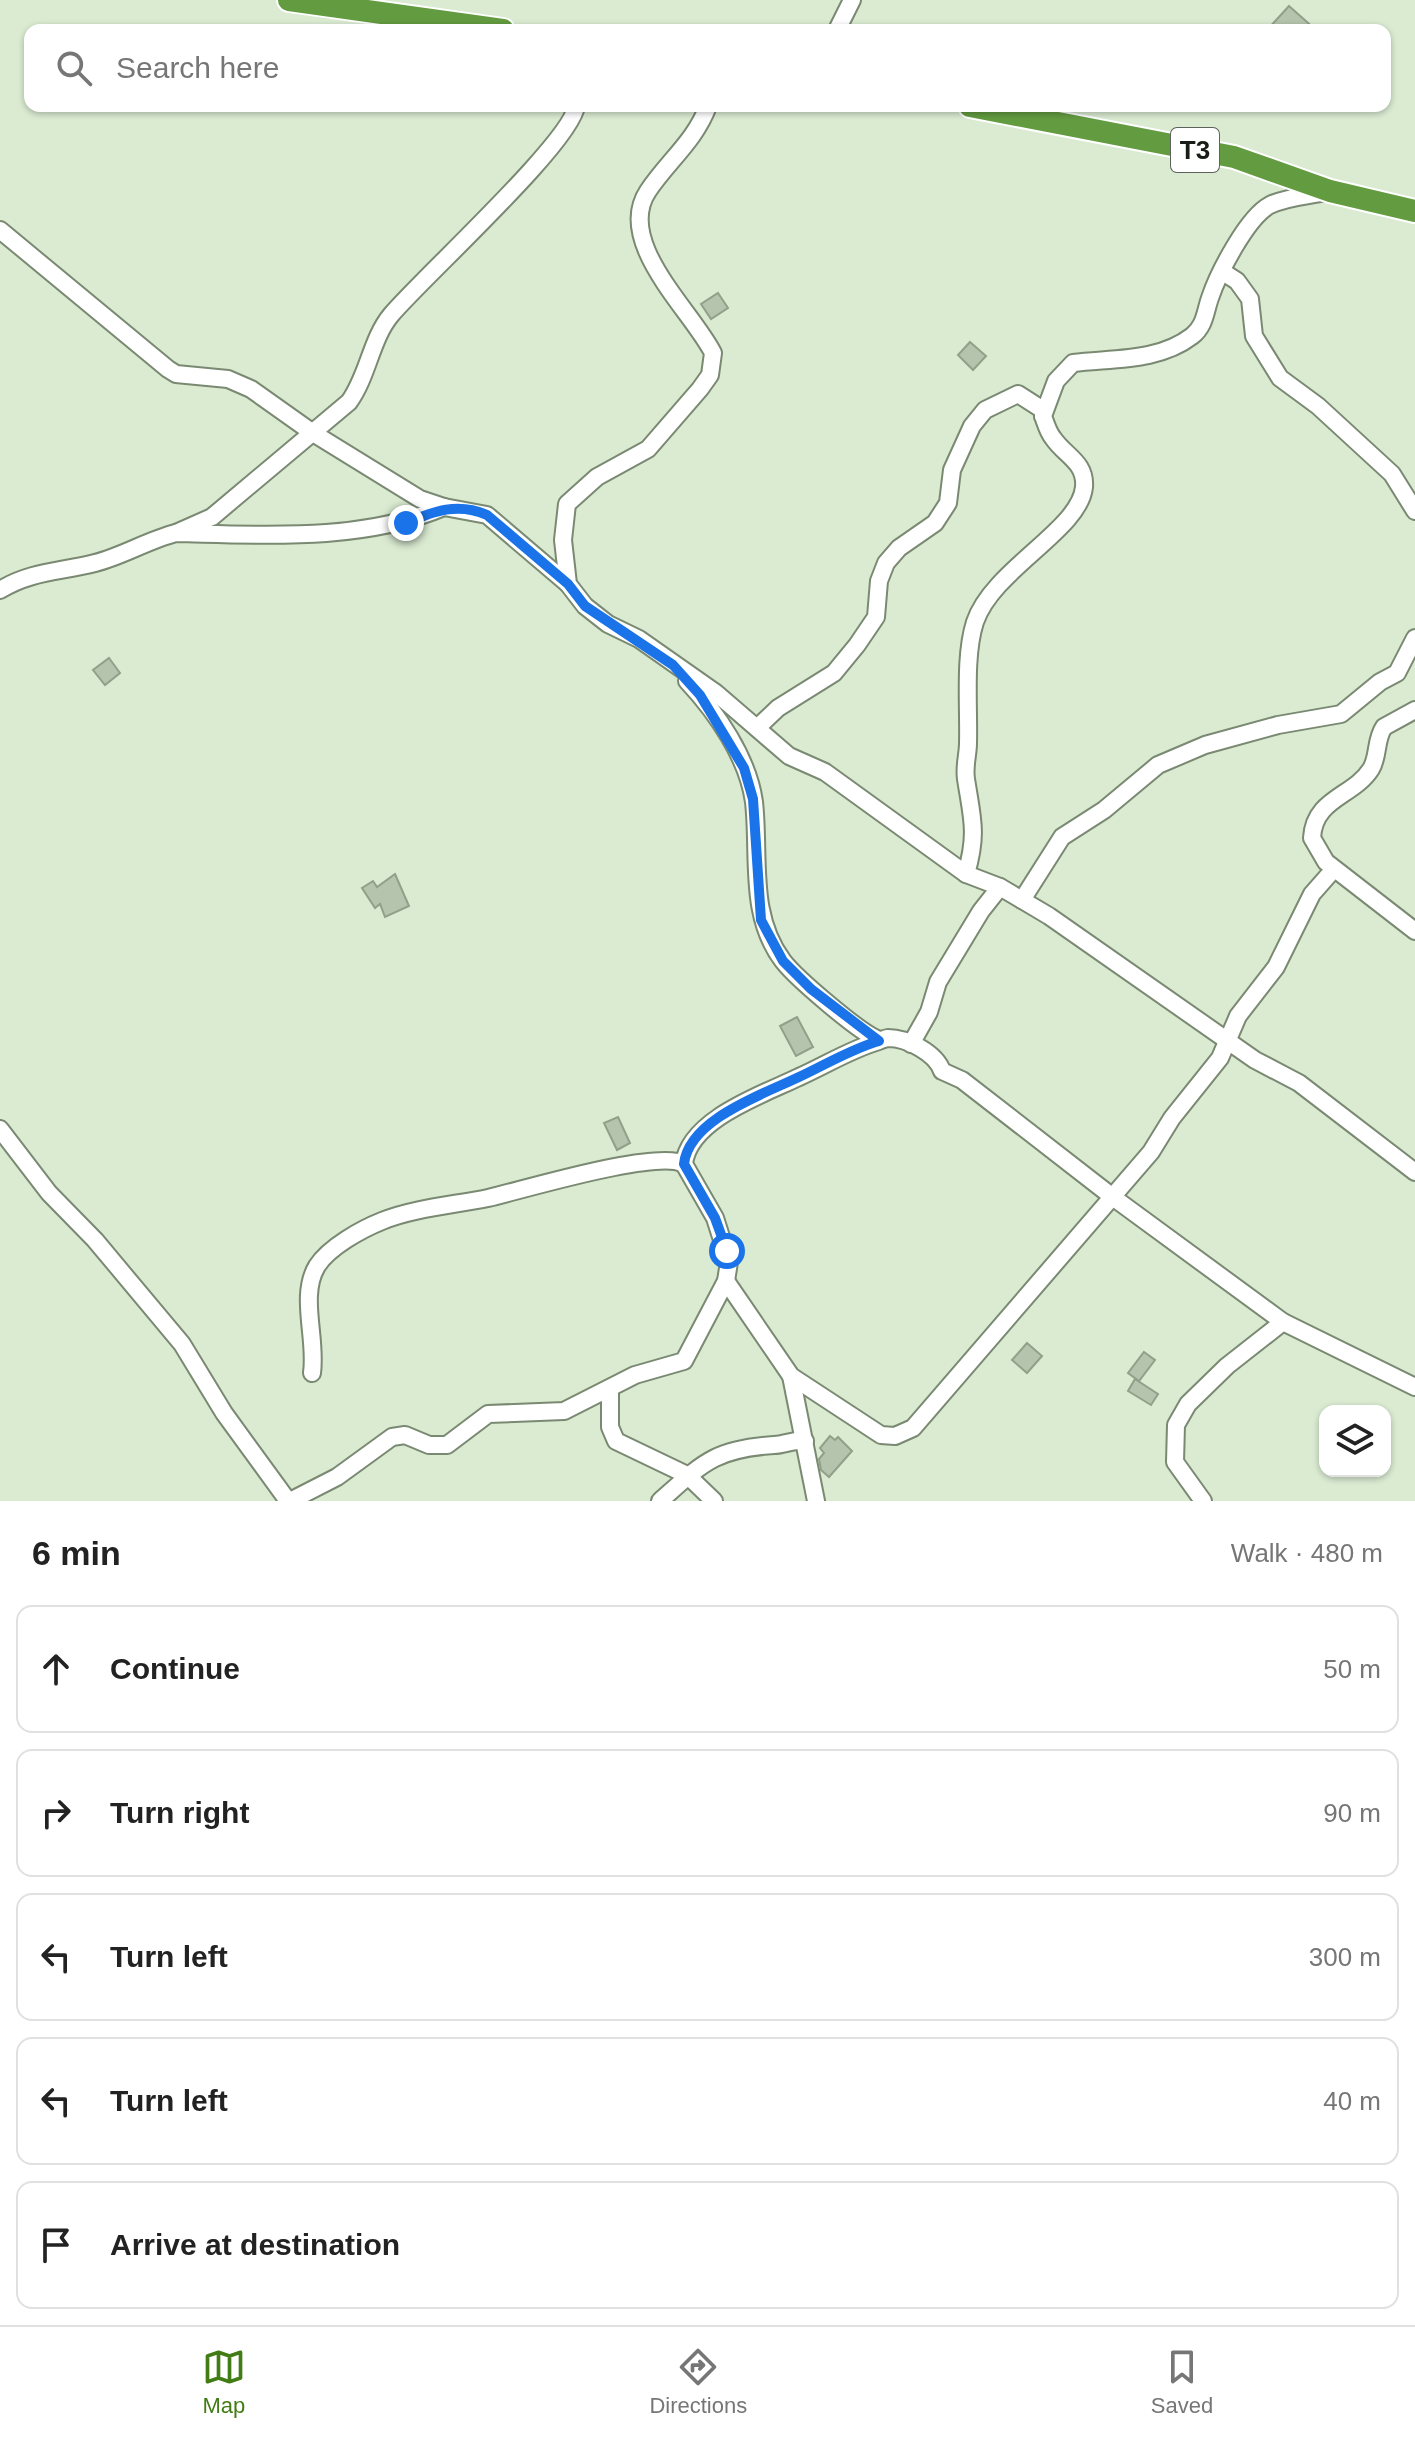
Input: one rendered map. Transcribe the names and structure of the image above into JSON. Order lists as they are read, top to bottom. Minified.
{"streets":{"highway":["T3"]},"page":{"search":"Search here","heading":["6 min","Walk · 480 m"],"list":[["Continue","50 m"],["Turn right","90 m"],["Turn left","300 m"],["Turn left","40 m"],"Arrive at destination"],"nav":["Map","Directions","Saved"]}}
